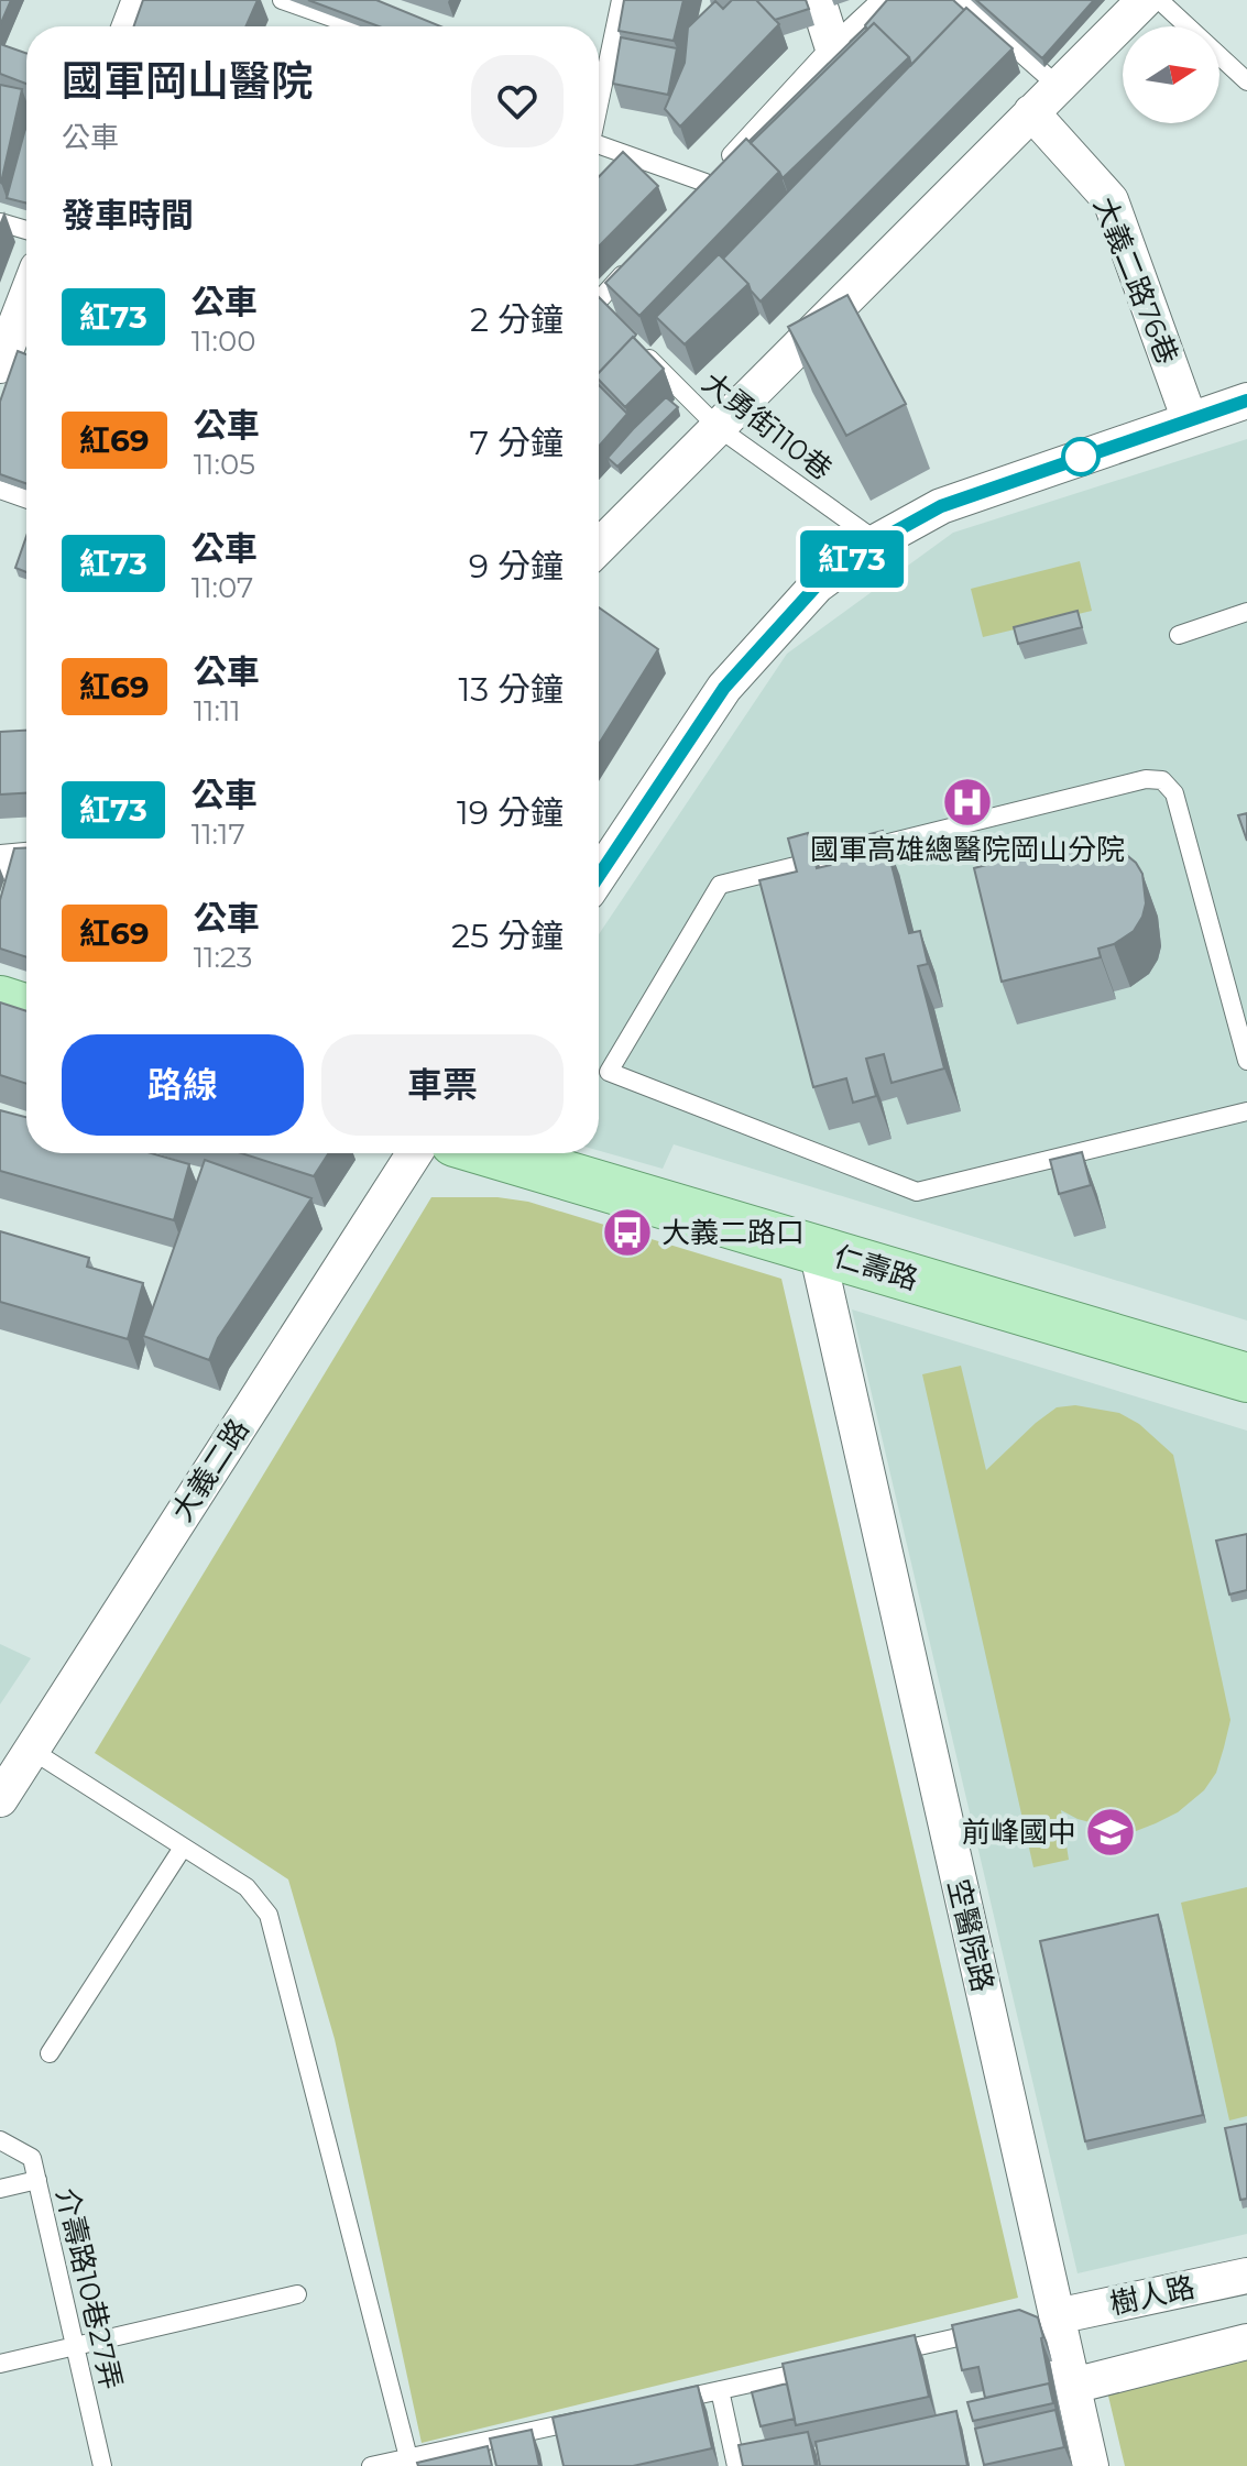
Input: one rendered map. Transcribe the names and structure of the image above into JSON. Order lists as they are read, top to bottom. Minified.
{"streets":{"main road":["仁壽路"],"street":["大義二路76巷","大義二路","空醫院路","樹人路"],"lane":["大勇街110巷","介壽路10巷27弄"]},"crossings":[["仁壽路","空醫院路"],["空醫院路","樹人路"]],"places":{"hospital":["國軍高雄總醫院岡山分院"],"bus stop":["大義二路口"],"school or university":["前峰國中"]},"lines":["bus line 紅73"],"north":"right","page":{"on_map":"紅73","heading":[["國軍岡山醫院","公車"],"發車時間"],"list":[{"mark":"紅73","name":"公車","note":"11:00","value":"2 分鐘"},{"mark":"紅69","name":"公車","note":"11:05","value":"7 分鐘"},{"mark":"紅73","name":"公車","note":"11:07","value":"9 分鐘"},{"mark":"紅69","name":"公車","note":"11:11","value":"13 分鐘"},{"mark":"紅73","name":"公車","note":"11:17","value":"19 分鐘"},{"mark":"紅69","name":"公車","note":"11:23","value":"25 分鐘"}],"buttons":["路線","車票"]}}
